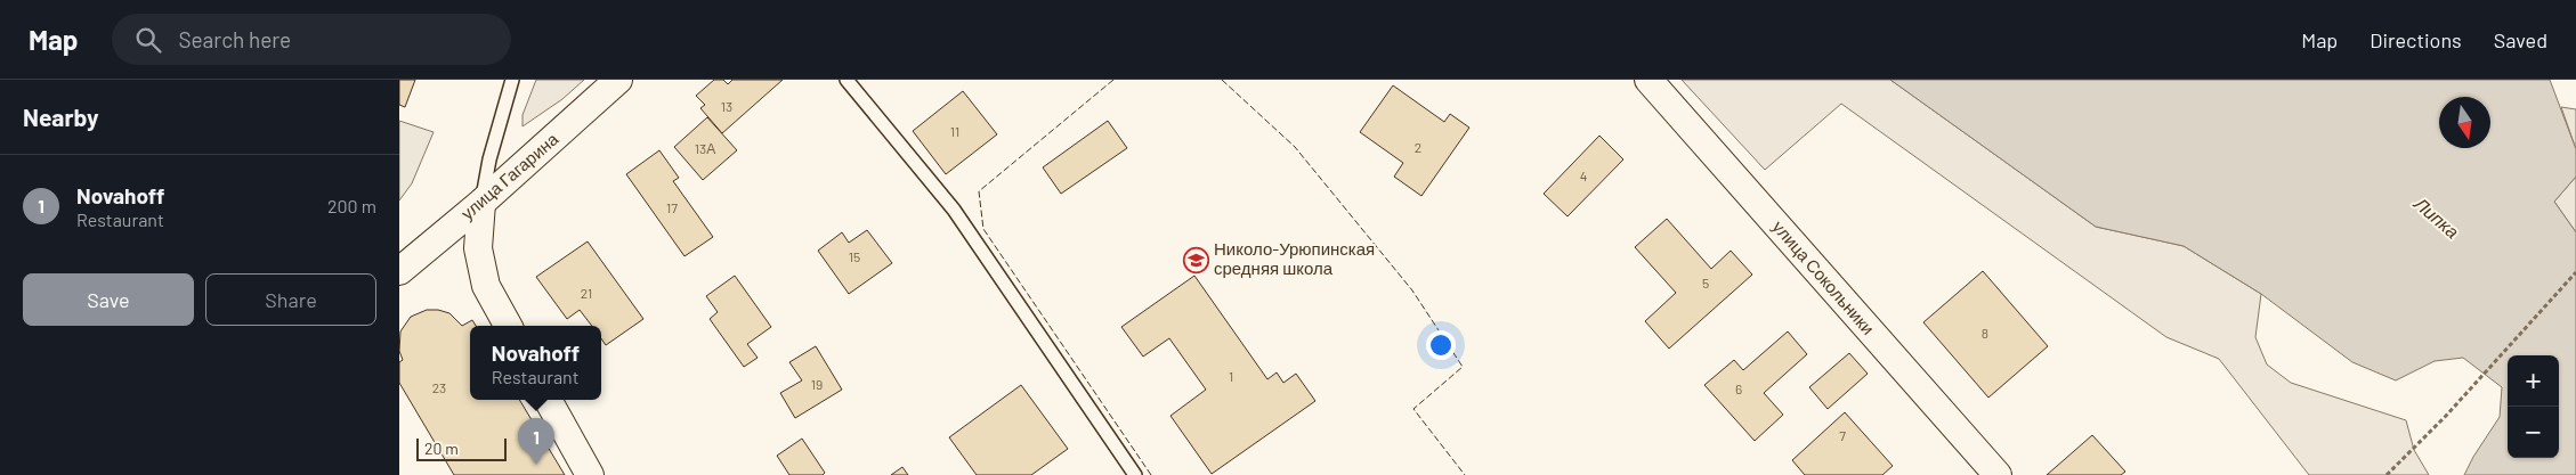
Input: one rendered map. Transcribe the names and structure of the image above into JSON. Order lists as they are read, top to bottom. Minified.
{"streets":{"street":["улица Гагарина","улица Сокольники"]},"water":["Липка"],"places":{"school or university":["Николо-Урюпинская средняя школа"]},"house_numbers":["13","11","2","13А","4","17","15","5","21","8","1","19","23","6","7"],"scale_bar":"20 m","north":"bottom","page":{"header":"Map","search":"Search here","nav":["Map","Directions","Saved"],"heading":"Nearby","list":[{"mark":"1","name":"Novahoff","note":"Restaurant","value":"200 m"}],"buttons":["Save","Share"],"popup":["Novahoff","Restaurant"],"map_buttons":["+","−"],"pins":"1","scale":"20 m"}}
